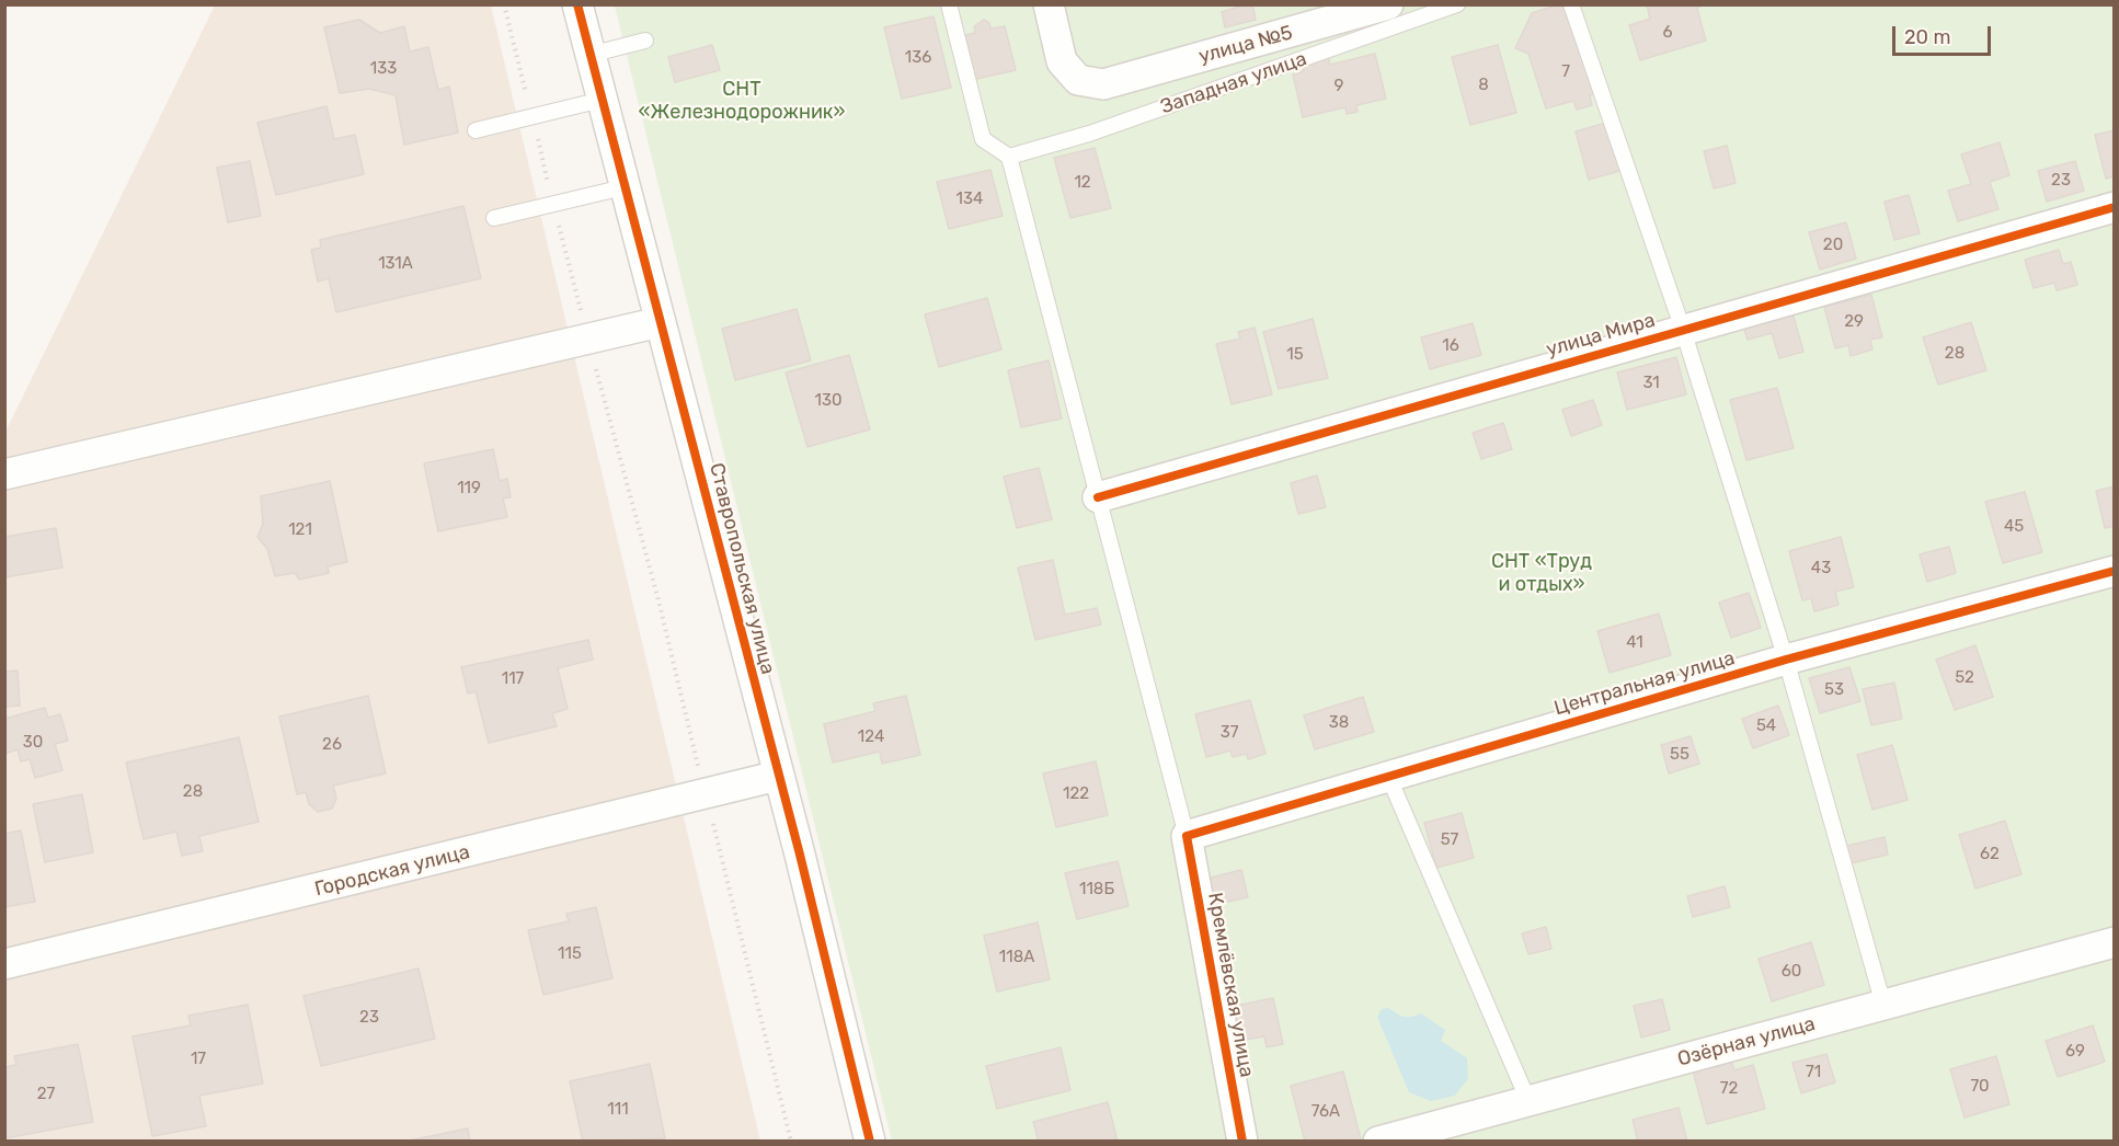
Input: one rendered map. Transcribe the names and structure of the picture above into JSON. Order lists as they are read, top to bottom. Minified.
{"streets":{"street":["улица №5","улица Мира","Ставропольская улица","Центральная улица","Городская улица","Кремлёвская улица","Озёрная улица"],"lane":["Западная улица"]},"crossings":[["Ставропольская улица","Городская улица"],["Центральная улица","Кремлёвская улица"]],"parks":["СНТ «Железнодорожник»","СНТ «Труд и отдых»"],"house_numbers":["6","136","133","7","8","9","23","12","134","20","131А","29","16","28","15","31","130","119","45","121","43","41","52","117","53","38","54","37","124","30","26","55","28","122","57","62","118Б","115","118А","60","23","69","17","71","70","72","27","111","76А"],"scale_bar":"20 m"}
